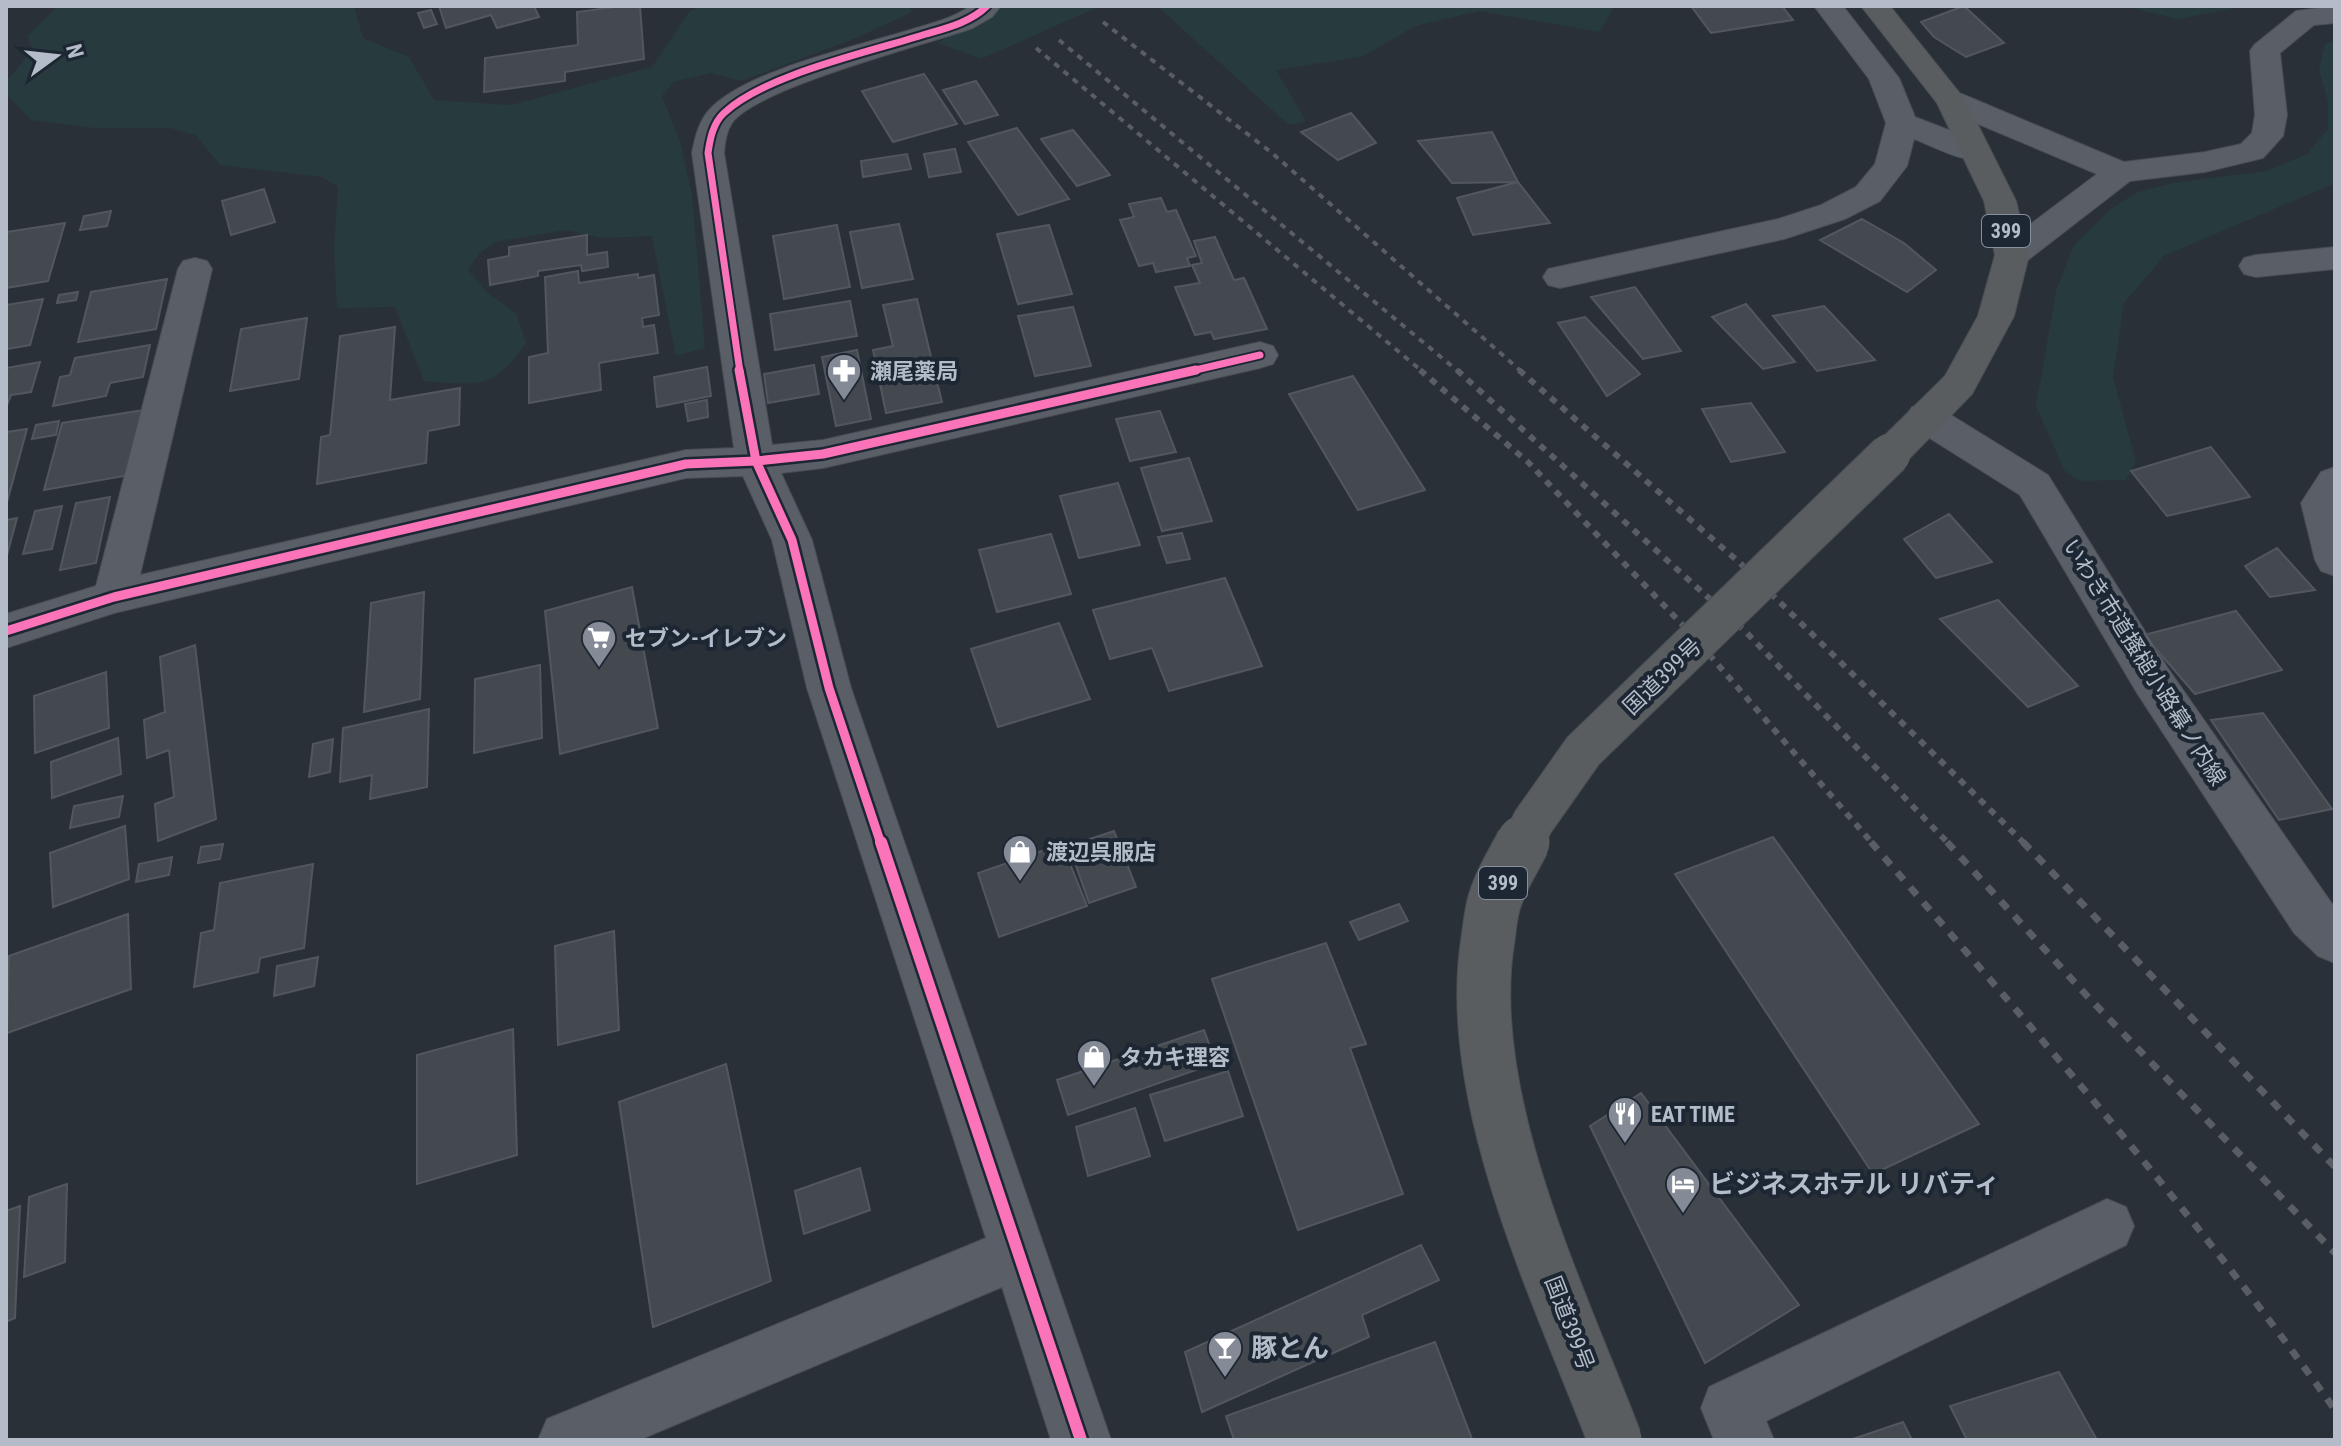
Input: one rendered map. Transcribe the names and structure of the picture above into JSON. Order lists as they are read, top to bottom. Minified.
{"streets":{"highway":["399","国道399号"],"street":["いわき市道搔槌小路幕ノ内線"]},"crossings":[["いわき市道搔槌小路幕ノ内線","国道399号"]],"places":{"pharmacy":["瀬尾薬局"],"supermarket":["セブン-イレブン"],"shop":["渡辺呉服店","タカキ理容"],"restaurant":["EAT TIME"],"hotel":["ビジネスホテル リバティ"],"bar":["豚とん"]},"north":"right"}
